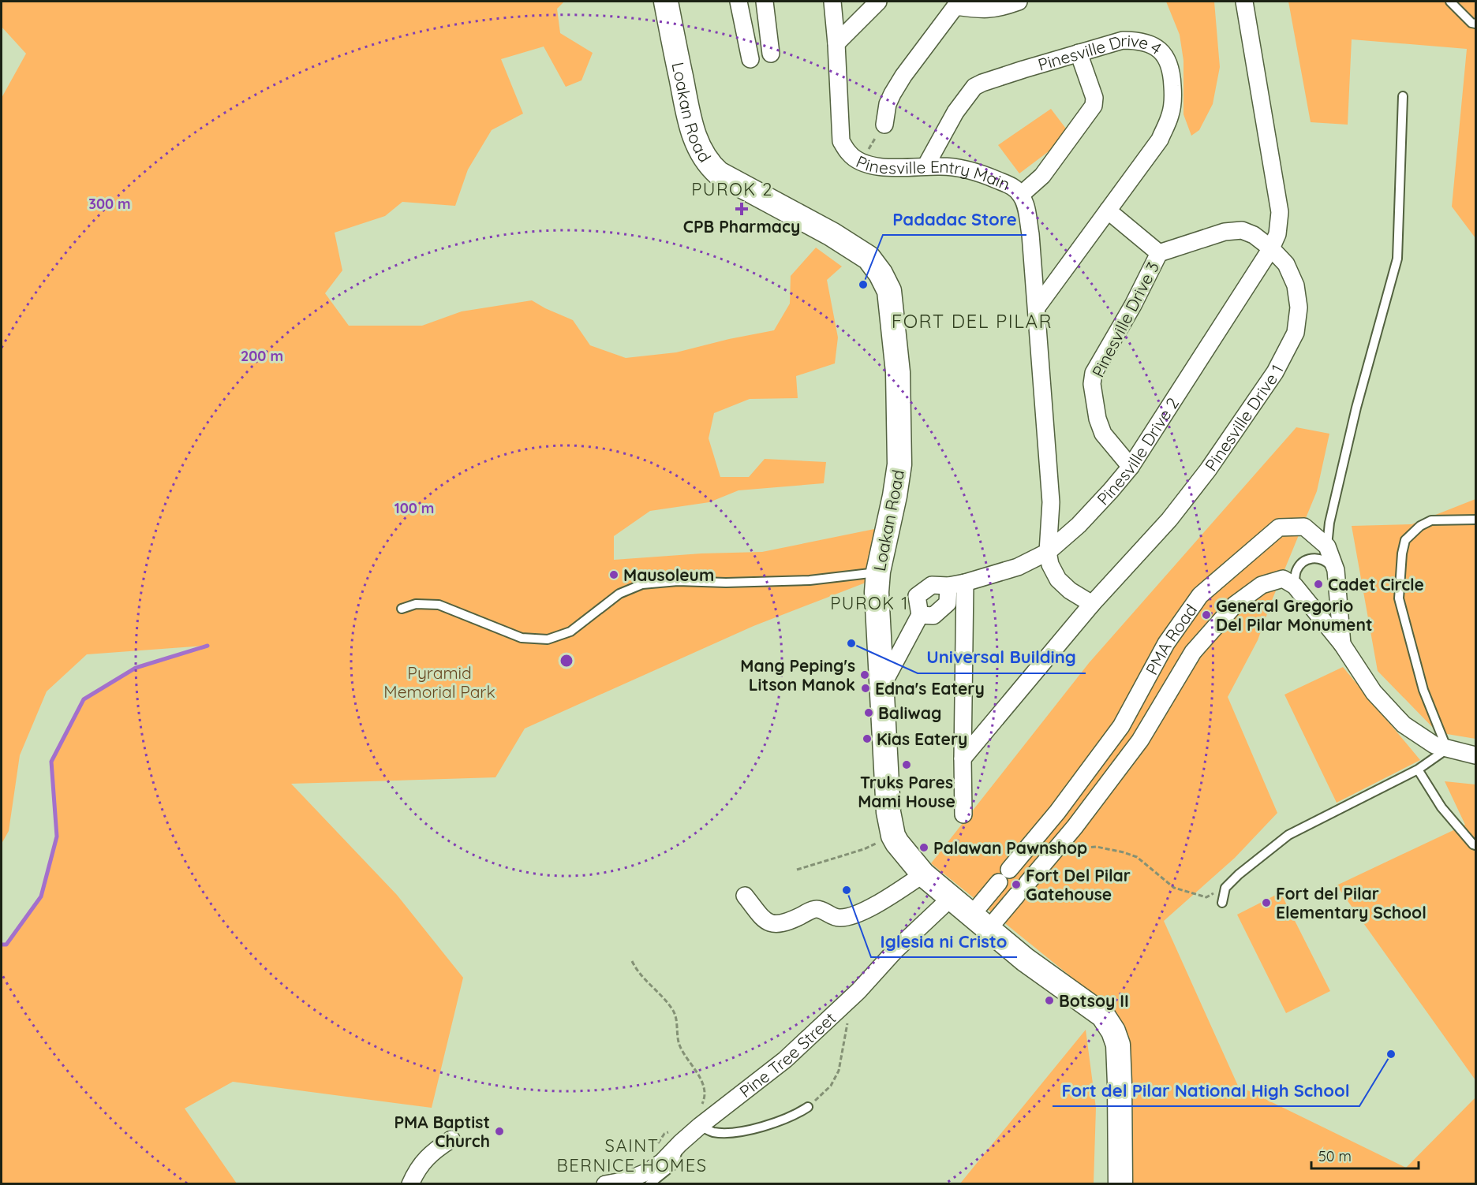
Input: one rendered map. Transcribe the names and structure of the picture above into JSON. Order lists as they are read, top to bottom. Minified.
{"streets":{"main road":["Loakan Road"],"street":["Pinesville Drive 4","Pinesville Entry Main","Pinesville Drive 3","Pinesville Drive 1","Pinesville Drive 2","PMA Road","Pine Tree Street"]},"crossings":[["Pinesville Drive 4","Pinesville Entry Main"],["Loakan Road","PMA Road"],["Loakan Road","Pine Tree Street"],["Pinesville Entry Main","Pinesville Drive 1"],["Pinesville Entry Main","Pinesville Drive 2"],["Pinesville Drive 3","Pinesville Drive 1"],["Pinesville Drive 3","Pinesville Drive 2"],["Pinesville Drive 1","Pinesville Drive 2"]],"districts":["PUROK 2","FORT DEL PILAR","PUROK 1","SAINT BERNICE HOMES"],"parks":["Pyramid Memorial Park"],"places":{"health":["CPB Pharmacy"],"other":["Padadac Store","Mausoleum","Cadet Circle","General Gregorio Del Pilar Monument","Universal Building","Mang Peping's Litson Manok","Edna's Eatery","Baliwag","Kias Eatery","Truks Pares Mami House","Palawan Pawnshop","Fort Del Pilar Gatehouse","Iglesia ni Cristo","Fort del Pilar Elementary School","Botsoy II","Fort del Pilar National High School","PMA Baptist Church"]},"scale_bar":"50 m","rings":["300 m","200 m","100 m"]}
